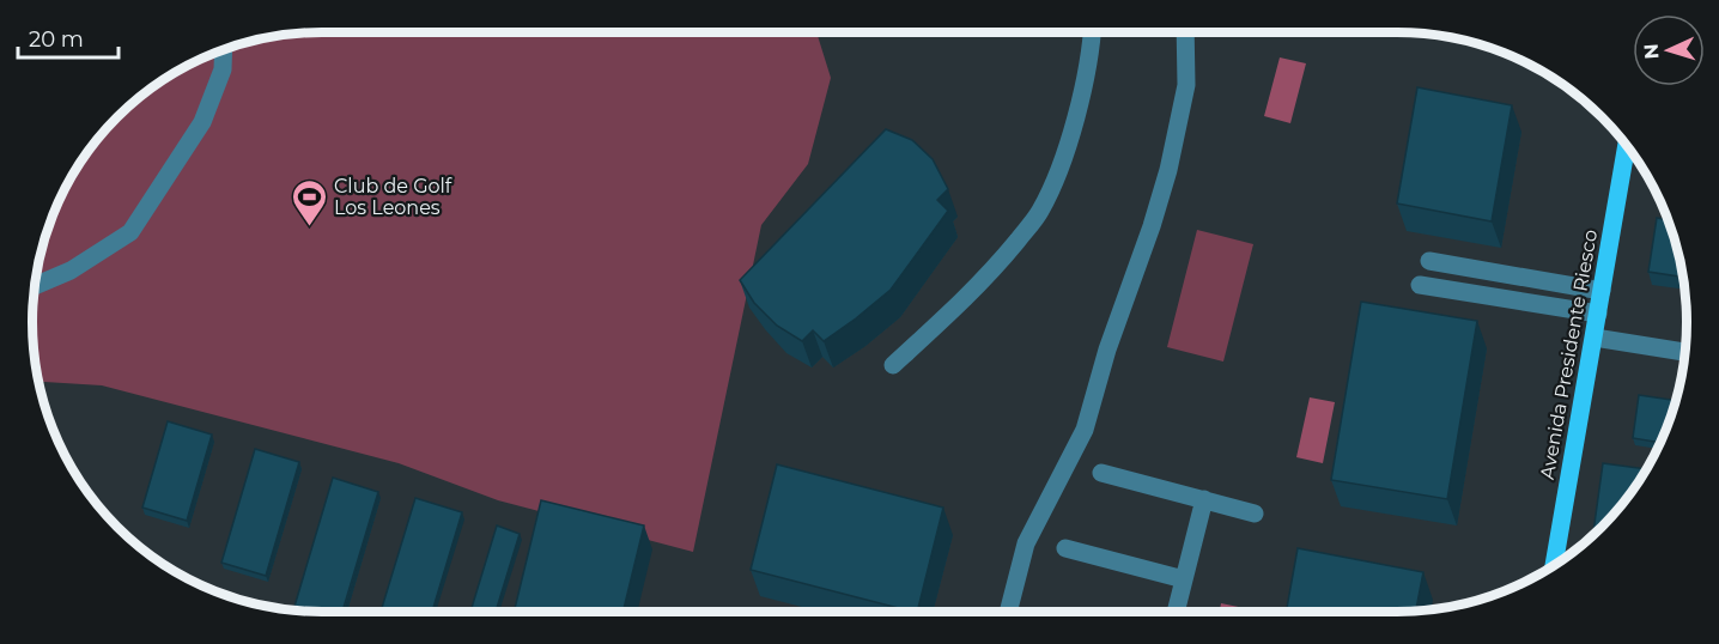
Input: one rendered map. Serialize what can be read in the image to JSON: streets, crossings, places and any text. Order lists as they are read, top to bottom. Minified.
{"streets":{"main road":["Avenida Presidente Riesco"]},"places":{"sports":["Club de Golf Los Leones"]},"scale_bar":"20 m","north":"left"}
